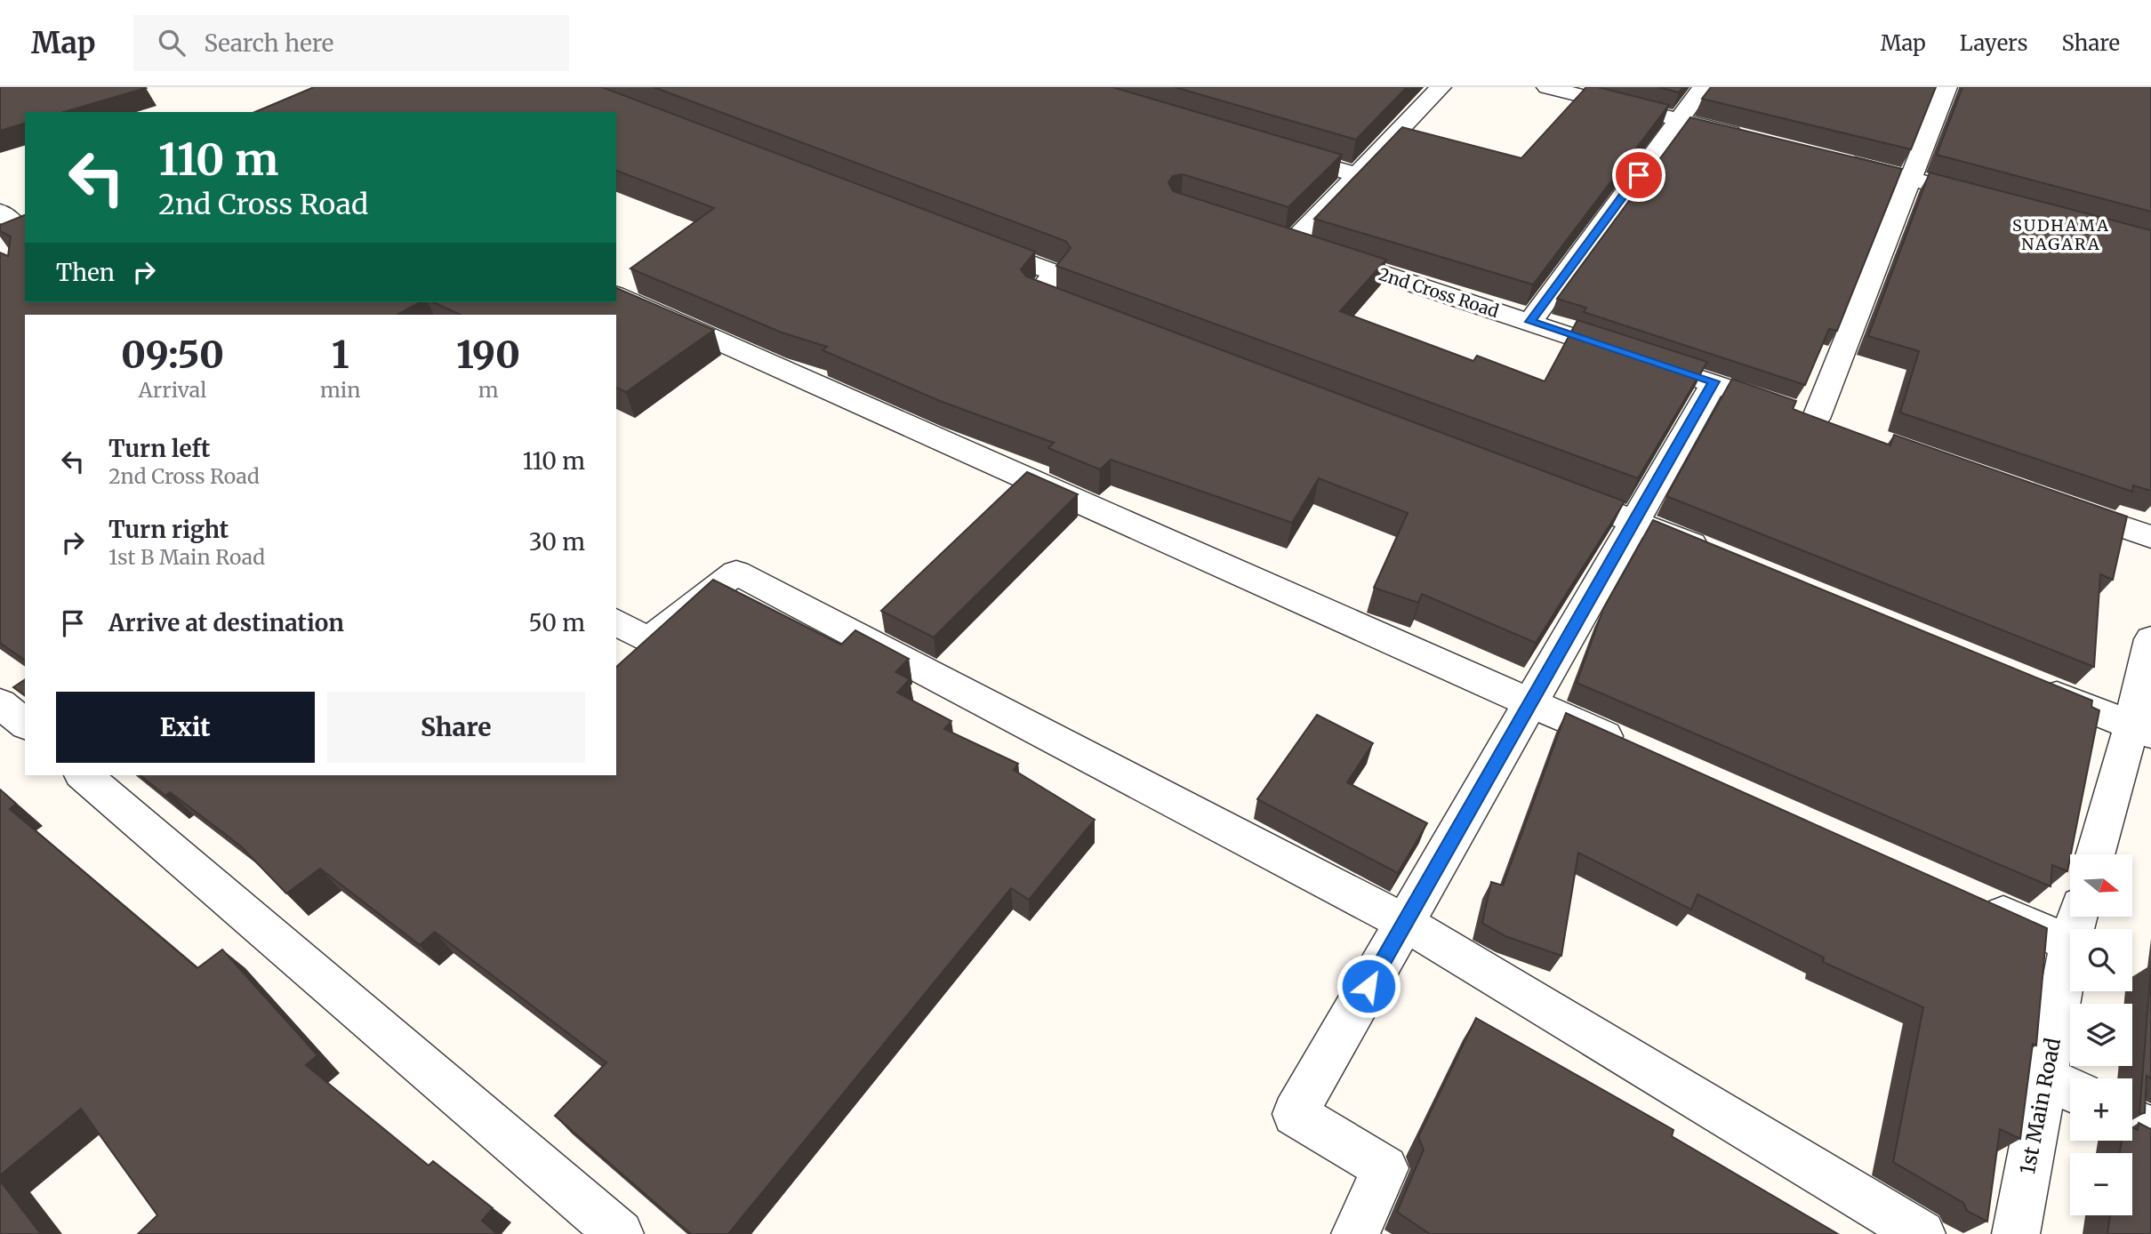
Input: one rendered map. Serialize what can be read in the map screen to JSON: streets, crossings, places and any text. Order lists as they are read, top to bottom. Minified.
{"streets":{"street":["2nd Cross Road","1st Main Road"]},"districts":["SUDHAMA NAGARA"],"north":"right","page":{"header":"Map","search":"Search here","nav":["Map","Layers","Share"],"turn":["110 m","2nd Cross Road"],"then":"Then","eta":["09:50","Arrival","1","min","190","m"],"list":[{"name":"Turn left","note":"2nd Cross Road","value":"110 m"},{"name":"Turn right","note":"1st B Main Road","value":"30 m"},{"name":"Arrive at destination","value":"50 m"}],"buttons":["Exit","Share"],"map_buttons":["+","−"]}}
